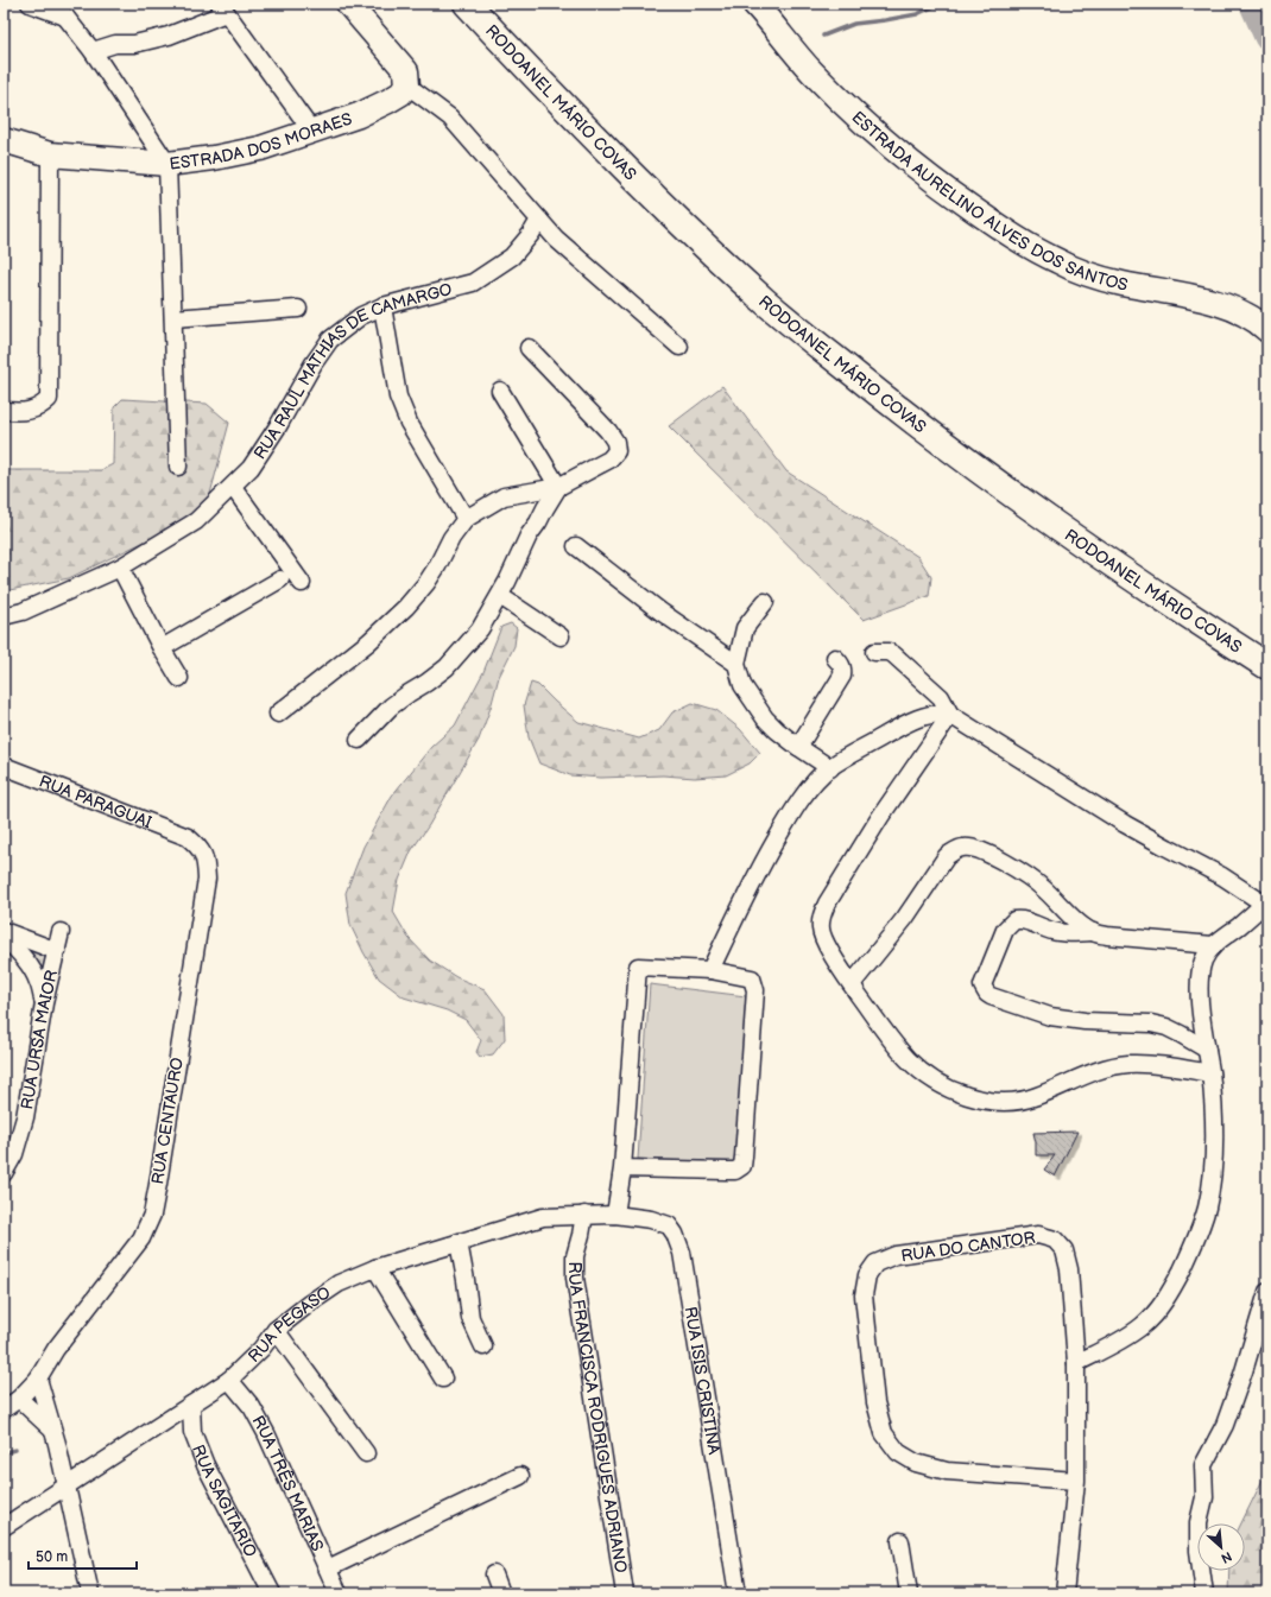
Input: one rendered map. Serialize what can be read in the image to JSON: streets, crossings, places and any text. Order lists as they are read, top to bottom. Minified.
{"streets":{"highway":["RODOANEL MÁRIO COVAS"],"main road":["ESTRADA DOS MORAES","ESTRADA AURELINO ALVES DOS SANTOS"],"street":["RUA RAUL MATHIAS DE CAMARGO","RUA PARAGUAI","RUA URSA MAIOR","RUA CENTAURO","RUA DO CANTOR","RUA PEGASO","RUA ISIS CRISTINA","RUA FRANCISCA RODRIGUES ADRIANO","RUA TRÊS MARIAS","RUA SAGITARIO"]},"crossings":[["RUA PARAGUAI","RUA CENTAURO"],["RUA PEGASO","RUA ISIS CRISTINA"],["RUA PEGASO","RUA FRANCISCA RODRIGUES ADRIANO"],["RUA PEGASO","RUA TRÊS MARIAS"],["RUA PEGASO","RUA SAGITARIO"]],"scale_bar":"50 m","north":"bottom right"}
